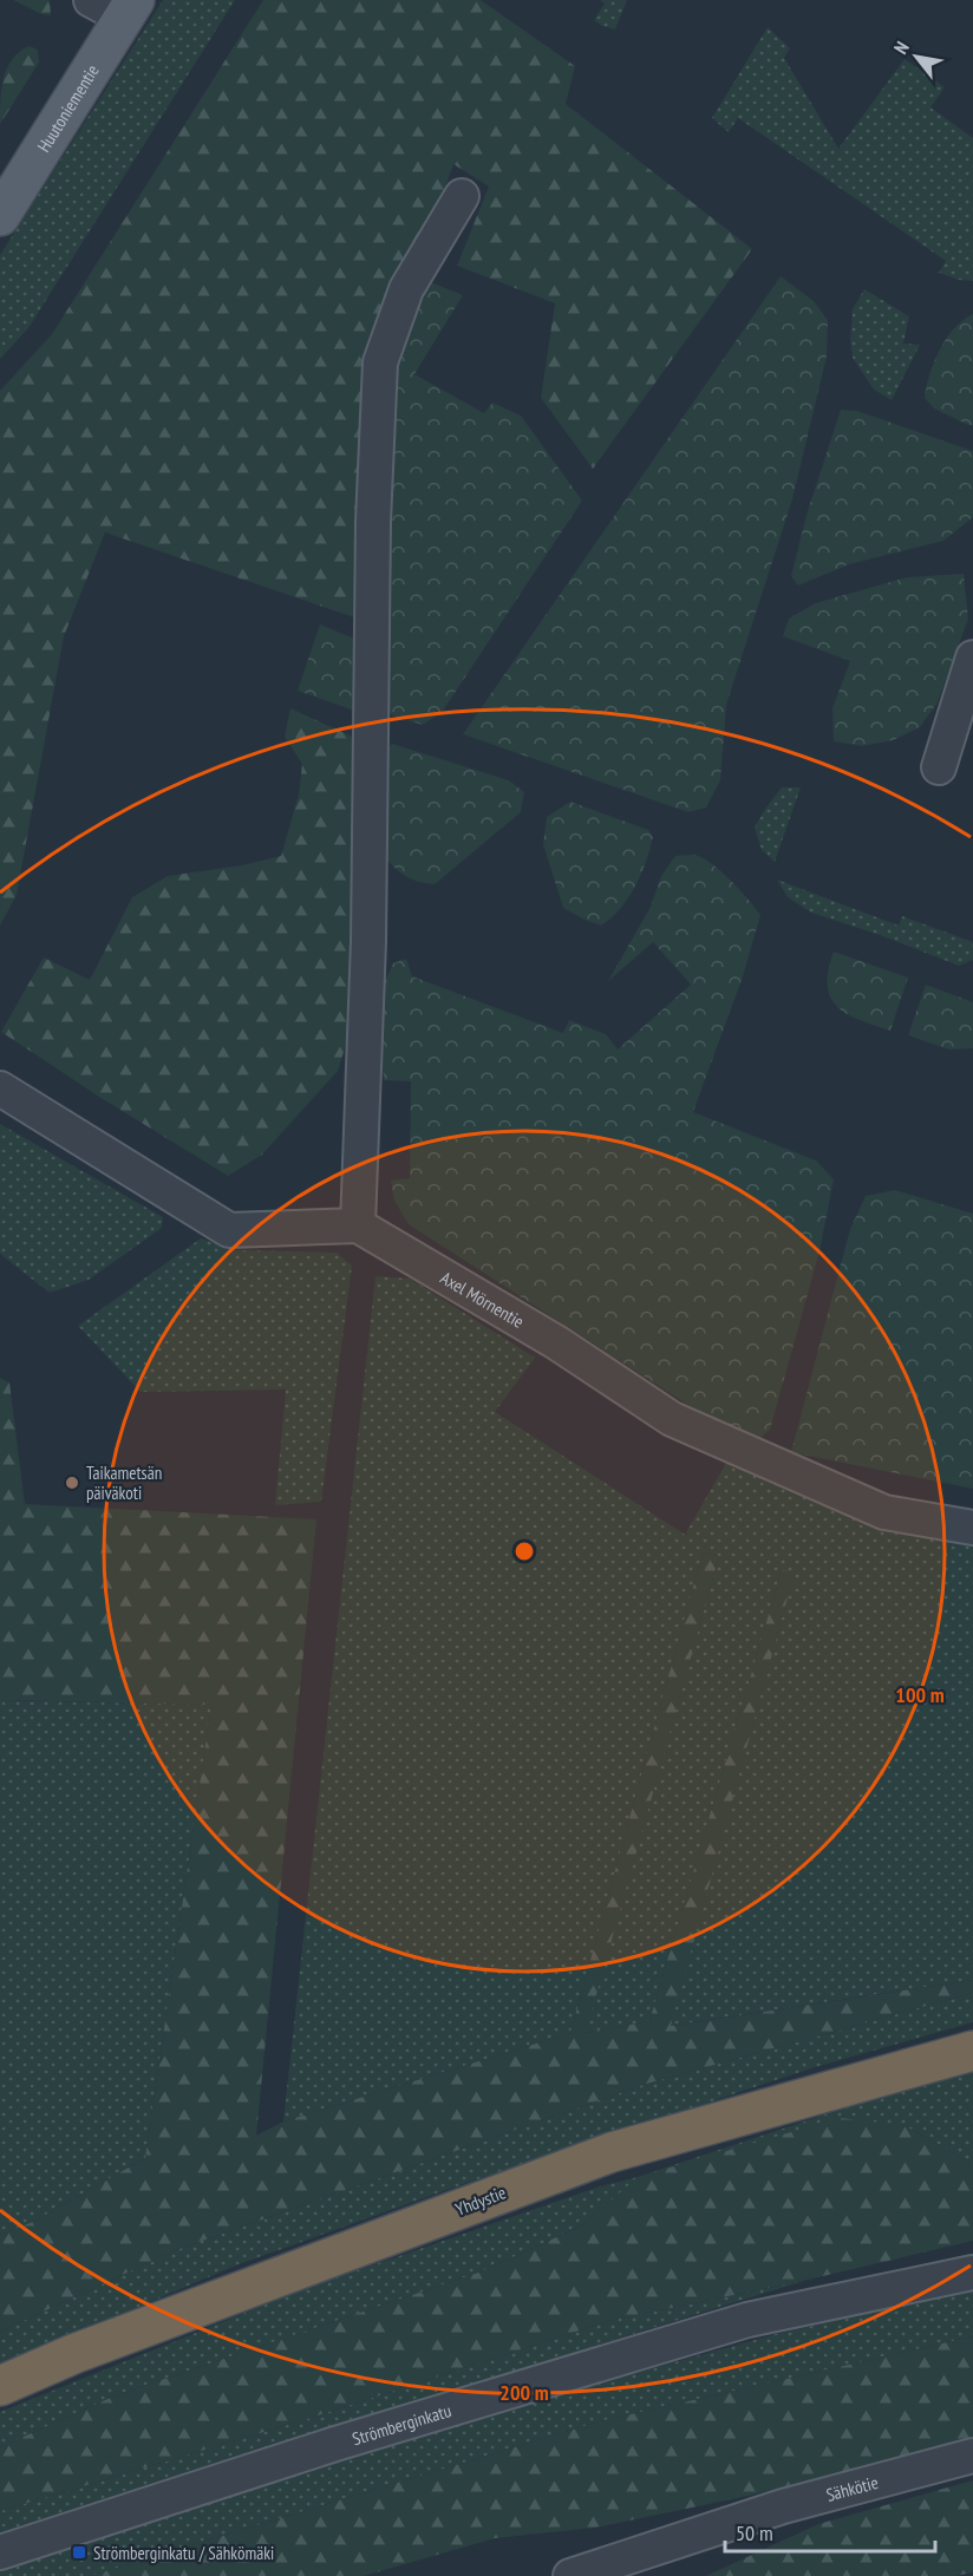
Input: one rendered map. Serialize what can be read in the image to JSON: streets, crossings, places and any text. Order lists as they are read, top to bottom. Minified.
{"streets":{"highway":["Yhdystie"],"main road":["Huutoniementie"],"street":["Axel Mörnentie","Strömberginkatu","Sähkötie"]},"places":{"other":["Taikametsän päiväkoti"],"transit":["Strömberginkatu / Sähkömäki"]},"scale_bar":"50 m","north":"top left","rings":["100 m","200 m"]}
